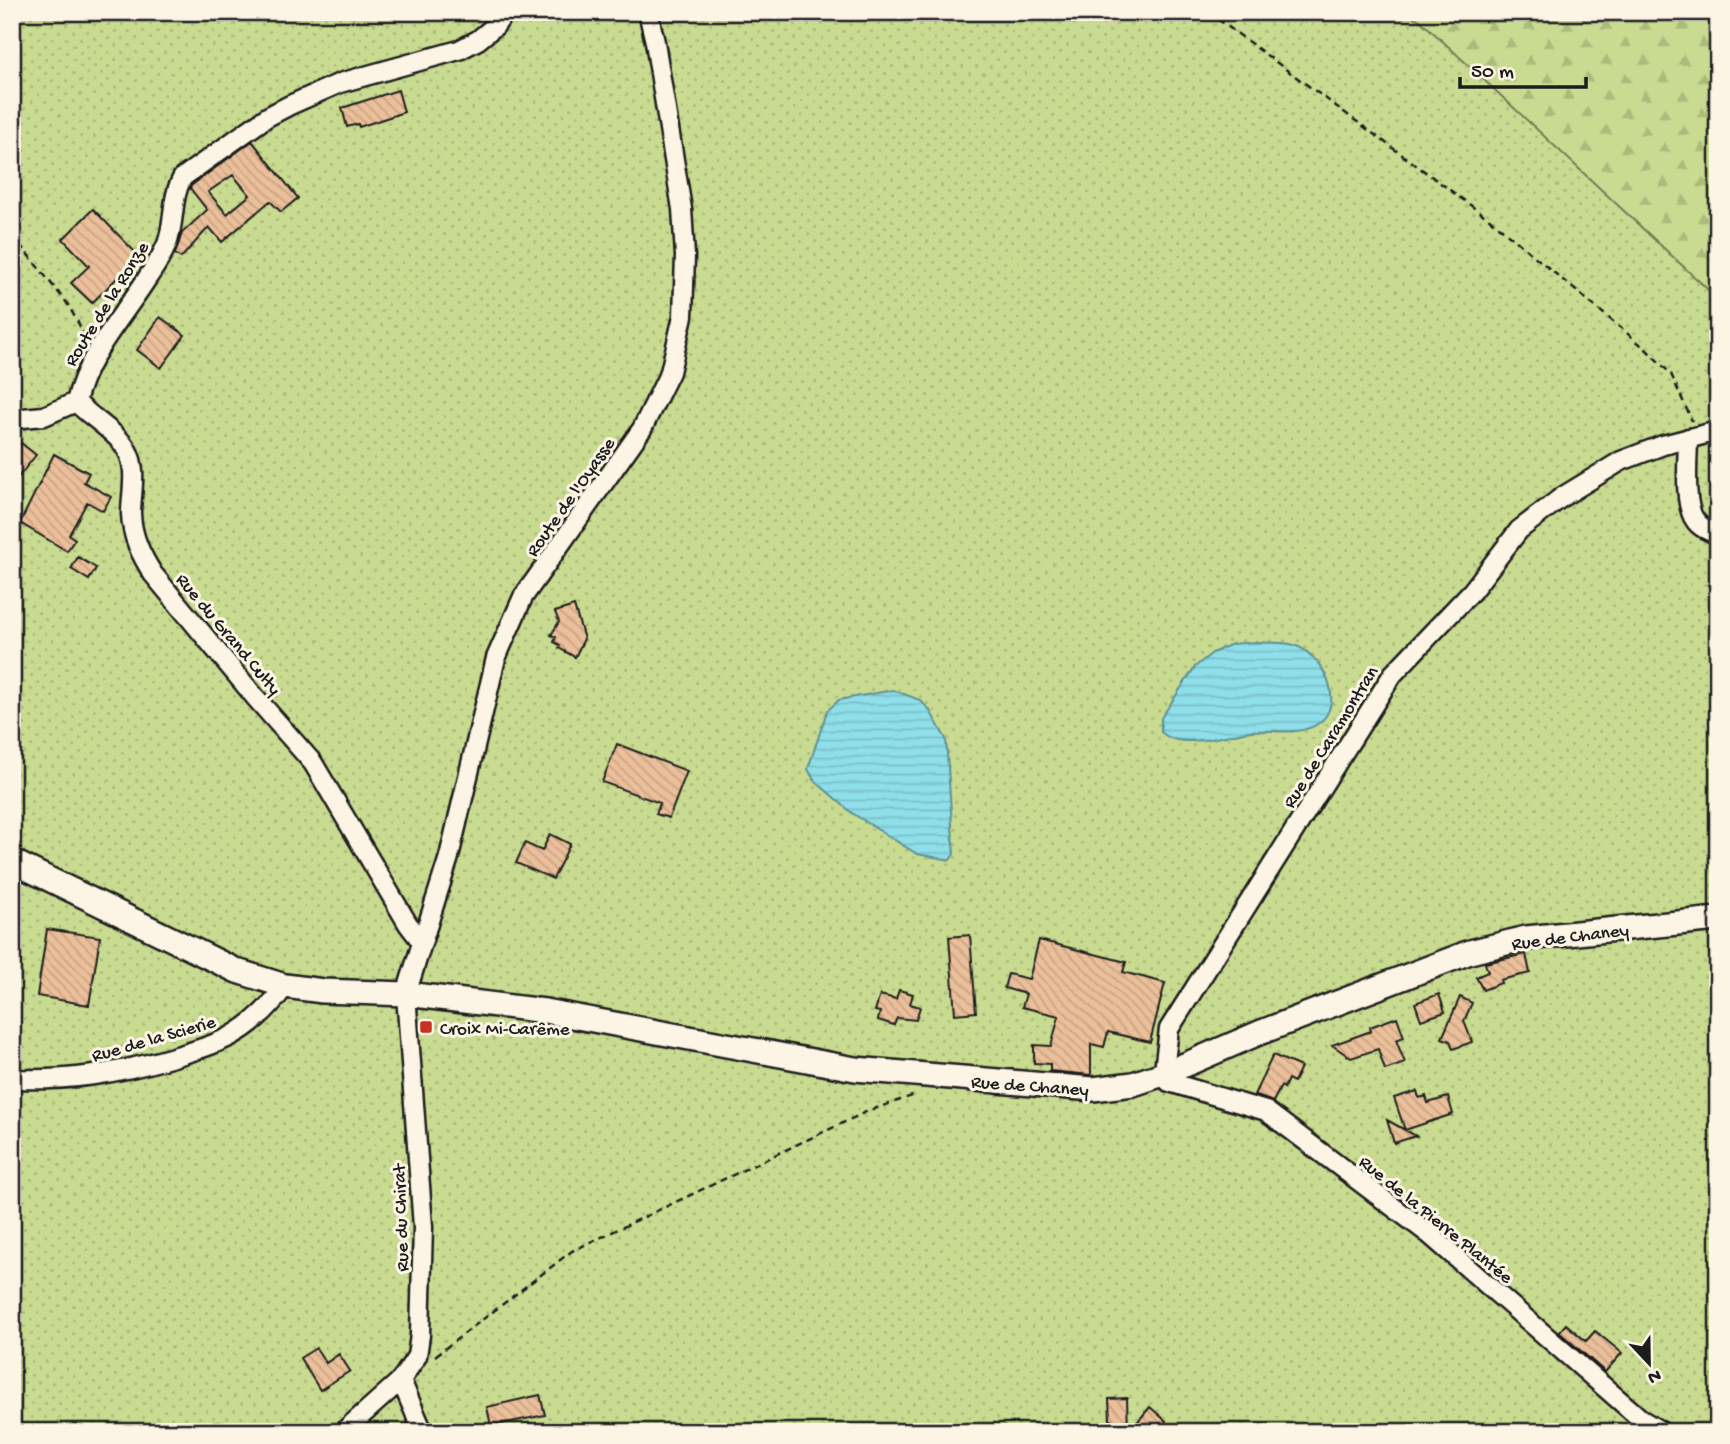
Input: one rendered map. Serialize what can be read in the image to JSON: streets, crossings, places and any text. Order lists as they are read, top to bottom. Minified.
{"streets":{"street":["Route de la Ronze","Route de l'Oyasse","Rue du Grand Culty","Rue de Caramontran","Rue de Chaney","Rue de la Scierie","Rue du Chirat","Rue de la Pierre Plantée"]},"crossings":[["Route de la Ronze","Rue du Grand Culty"],["Route de l'Oyasse","Rue du Grand Culty"],["Route de l'Oyasse","Rue de Chaney"],["Route de l'Oyasse","Rue du Chirat"],["Rue de Caramontran","Rue de Chaney"],["Rue de Caramontran","Rue de la Pierre Plantée"],["Rue de Chaney","Rue de la Scierie"],["Rue de Chaney","Rue du Chirat"],["Rue de Chaney","Rue de la Pierre Plantée"]],"places":{"transit":["Croix Mi-Carême"]},"scale_bar":"50 m","north":"bottom"}
